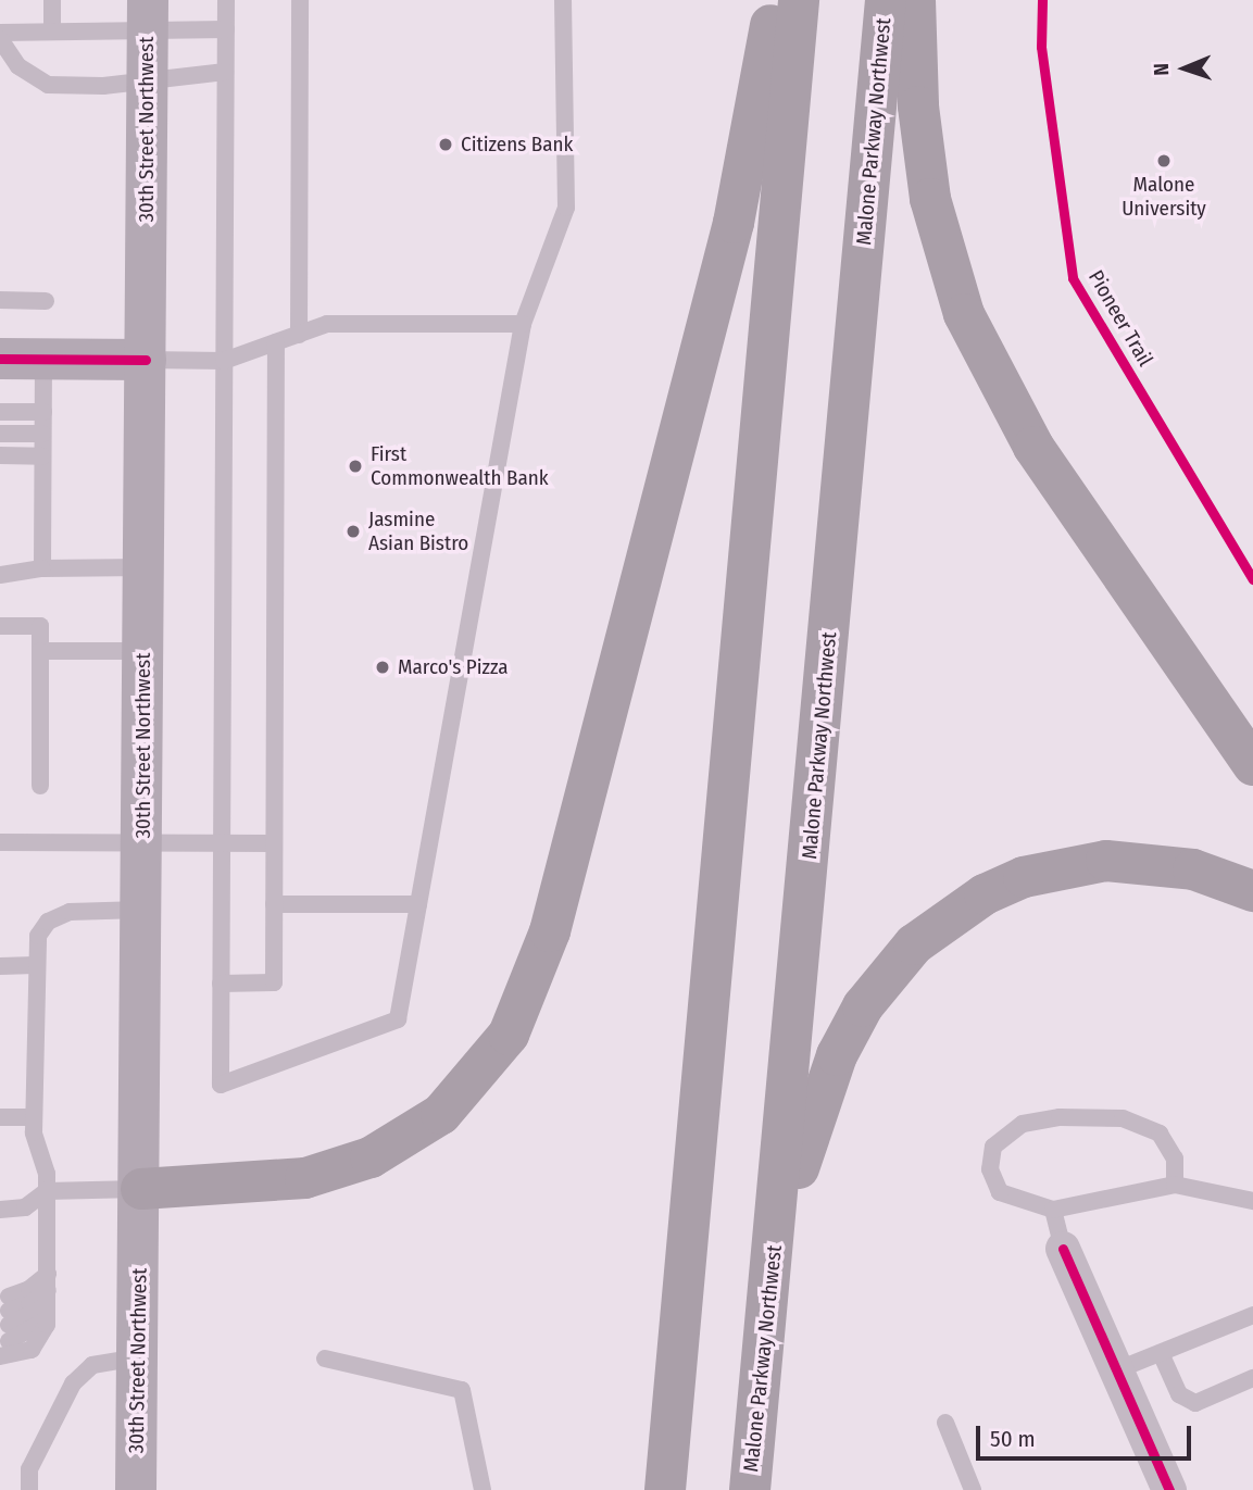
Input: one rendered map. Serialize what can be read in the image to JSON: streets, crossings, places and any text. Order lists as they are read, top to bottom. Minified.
{"streets":{"highway":["Malone Parkway Northwest"],"main road":["30th Street Northwest"],"cycle path":["Pioneer Trail"]},"places":["Citizens Bank","Malone University","First Commonwealth Bank","Jasmine Asian Bistro","Marco's Pizza"],"scale_bar":"50 m","north":"left"}
